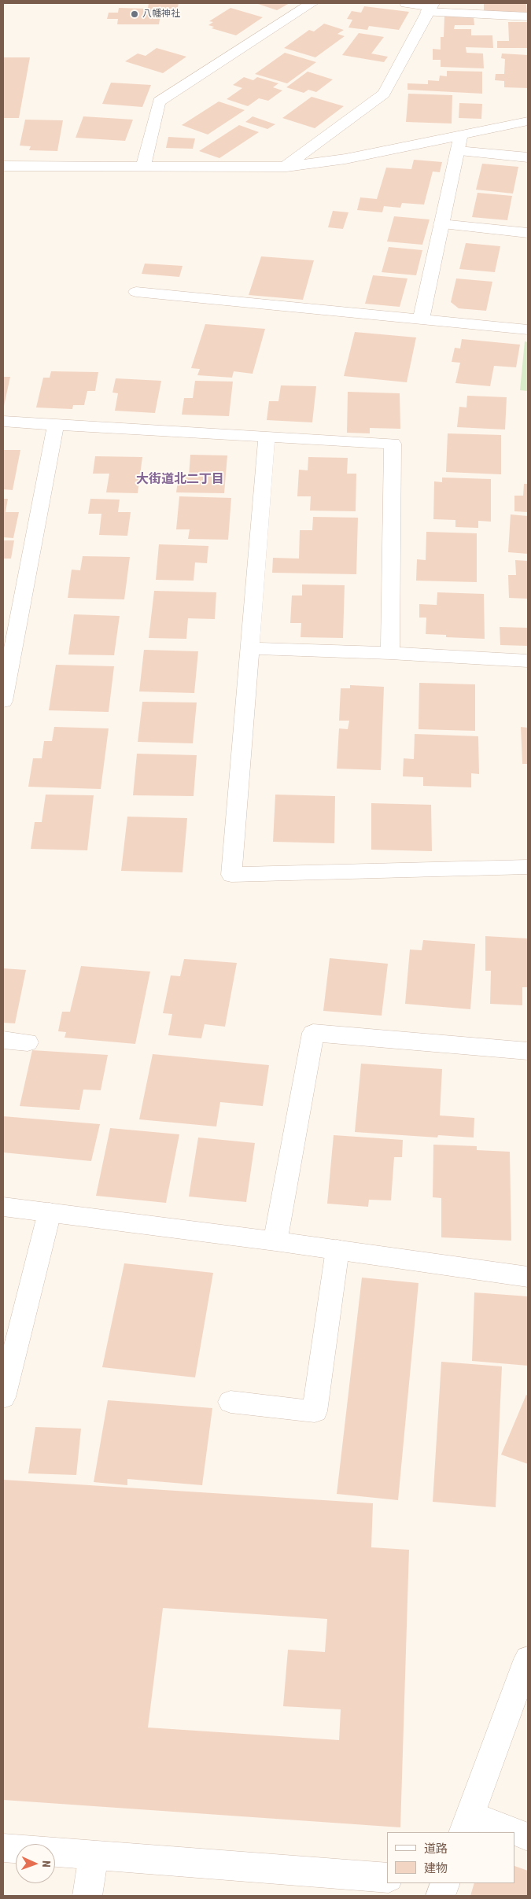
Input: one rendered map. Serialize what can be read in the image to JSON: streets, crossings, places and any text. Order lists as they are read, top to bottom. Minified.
{"districts":["大街道北二丁目"],"places":["八幡神社"],"legend":["道路","建物"],"north":"right"}
